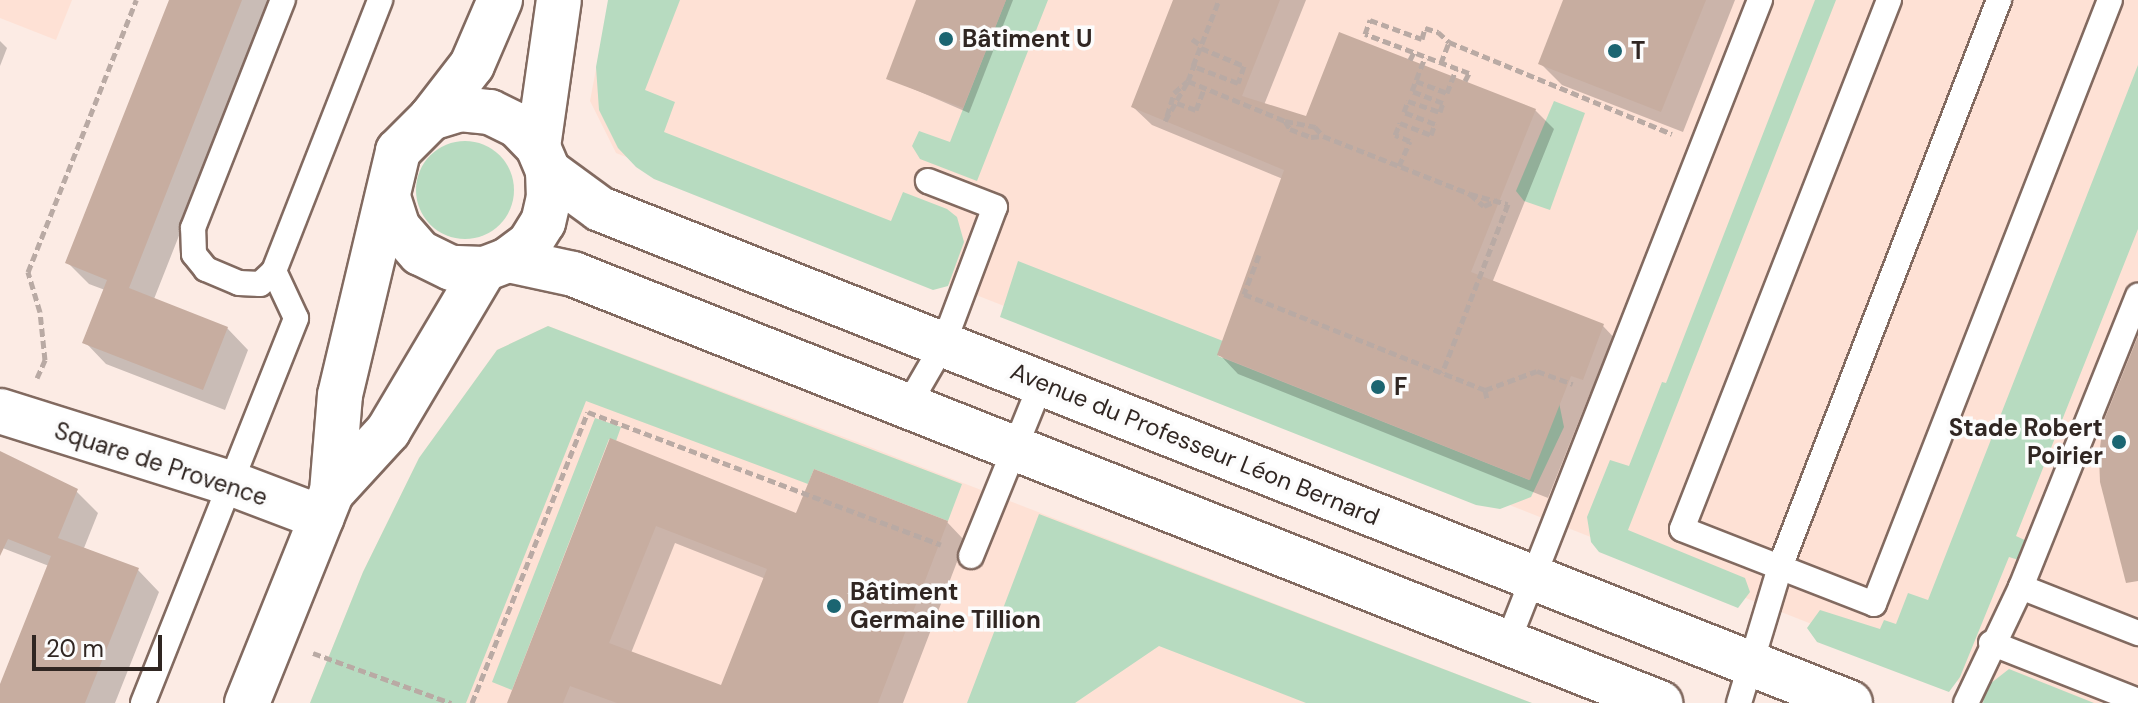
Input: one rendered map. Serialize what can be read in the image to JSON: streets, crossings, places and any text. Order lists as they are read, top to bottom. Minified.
{"streets":{"street":["Avenue du Professeur Léon Bernard","Square de Provence"]},"places":["Bâtiment U","T","F","Stade Robert Poirier","Bâtiment Germaine Tillion"],"scale_bar":"20 m"}
